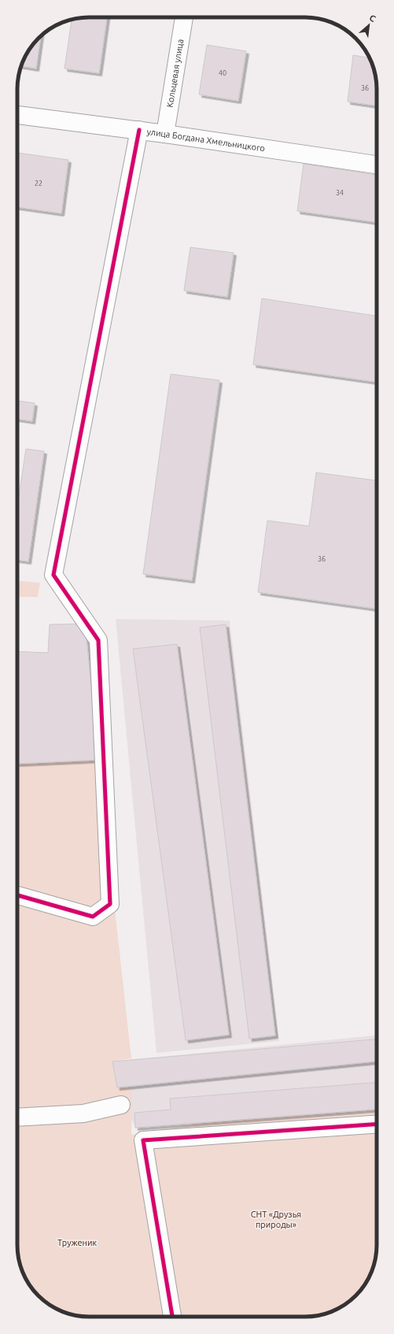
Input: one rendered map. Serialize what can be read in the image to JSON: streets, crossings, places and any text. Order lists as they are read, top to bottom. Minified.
{"streets":{"street":["Кольцевая улица","улица Богдана Хмельницкого"]},"crossings":[["Кольцевая улица","улица Богдана Хмельницкого"]],"parks":["СНТ «Друзья природы»","Труженик"],"house_numbers":["40","36","22","34","36"],"north":"top right"}
